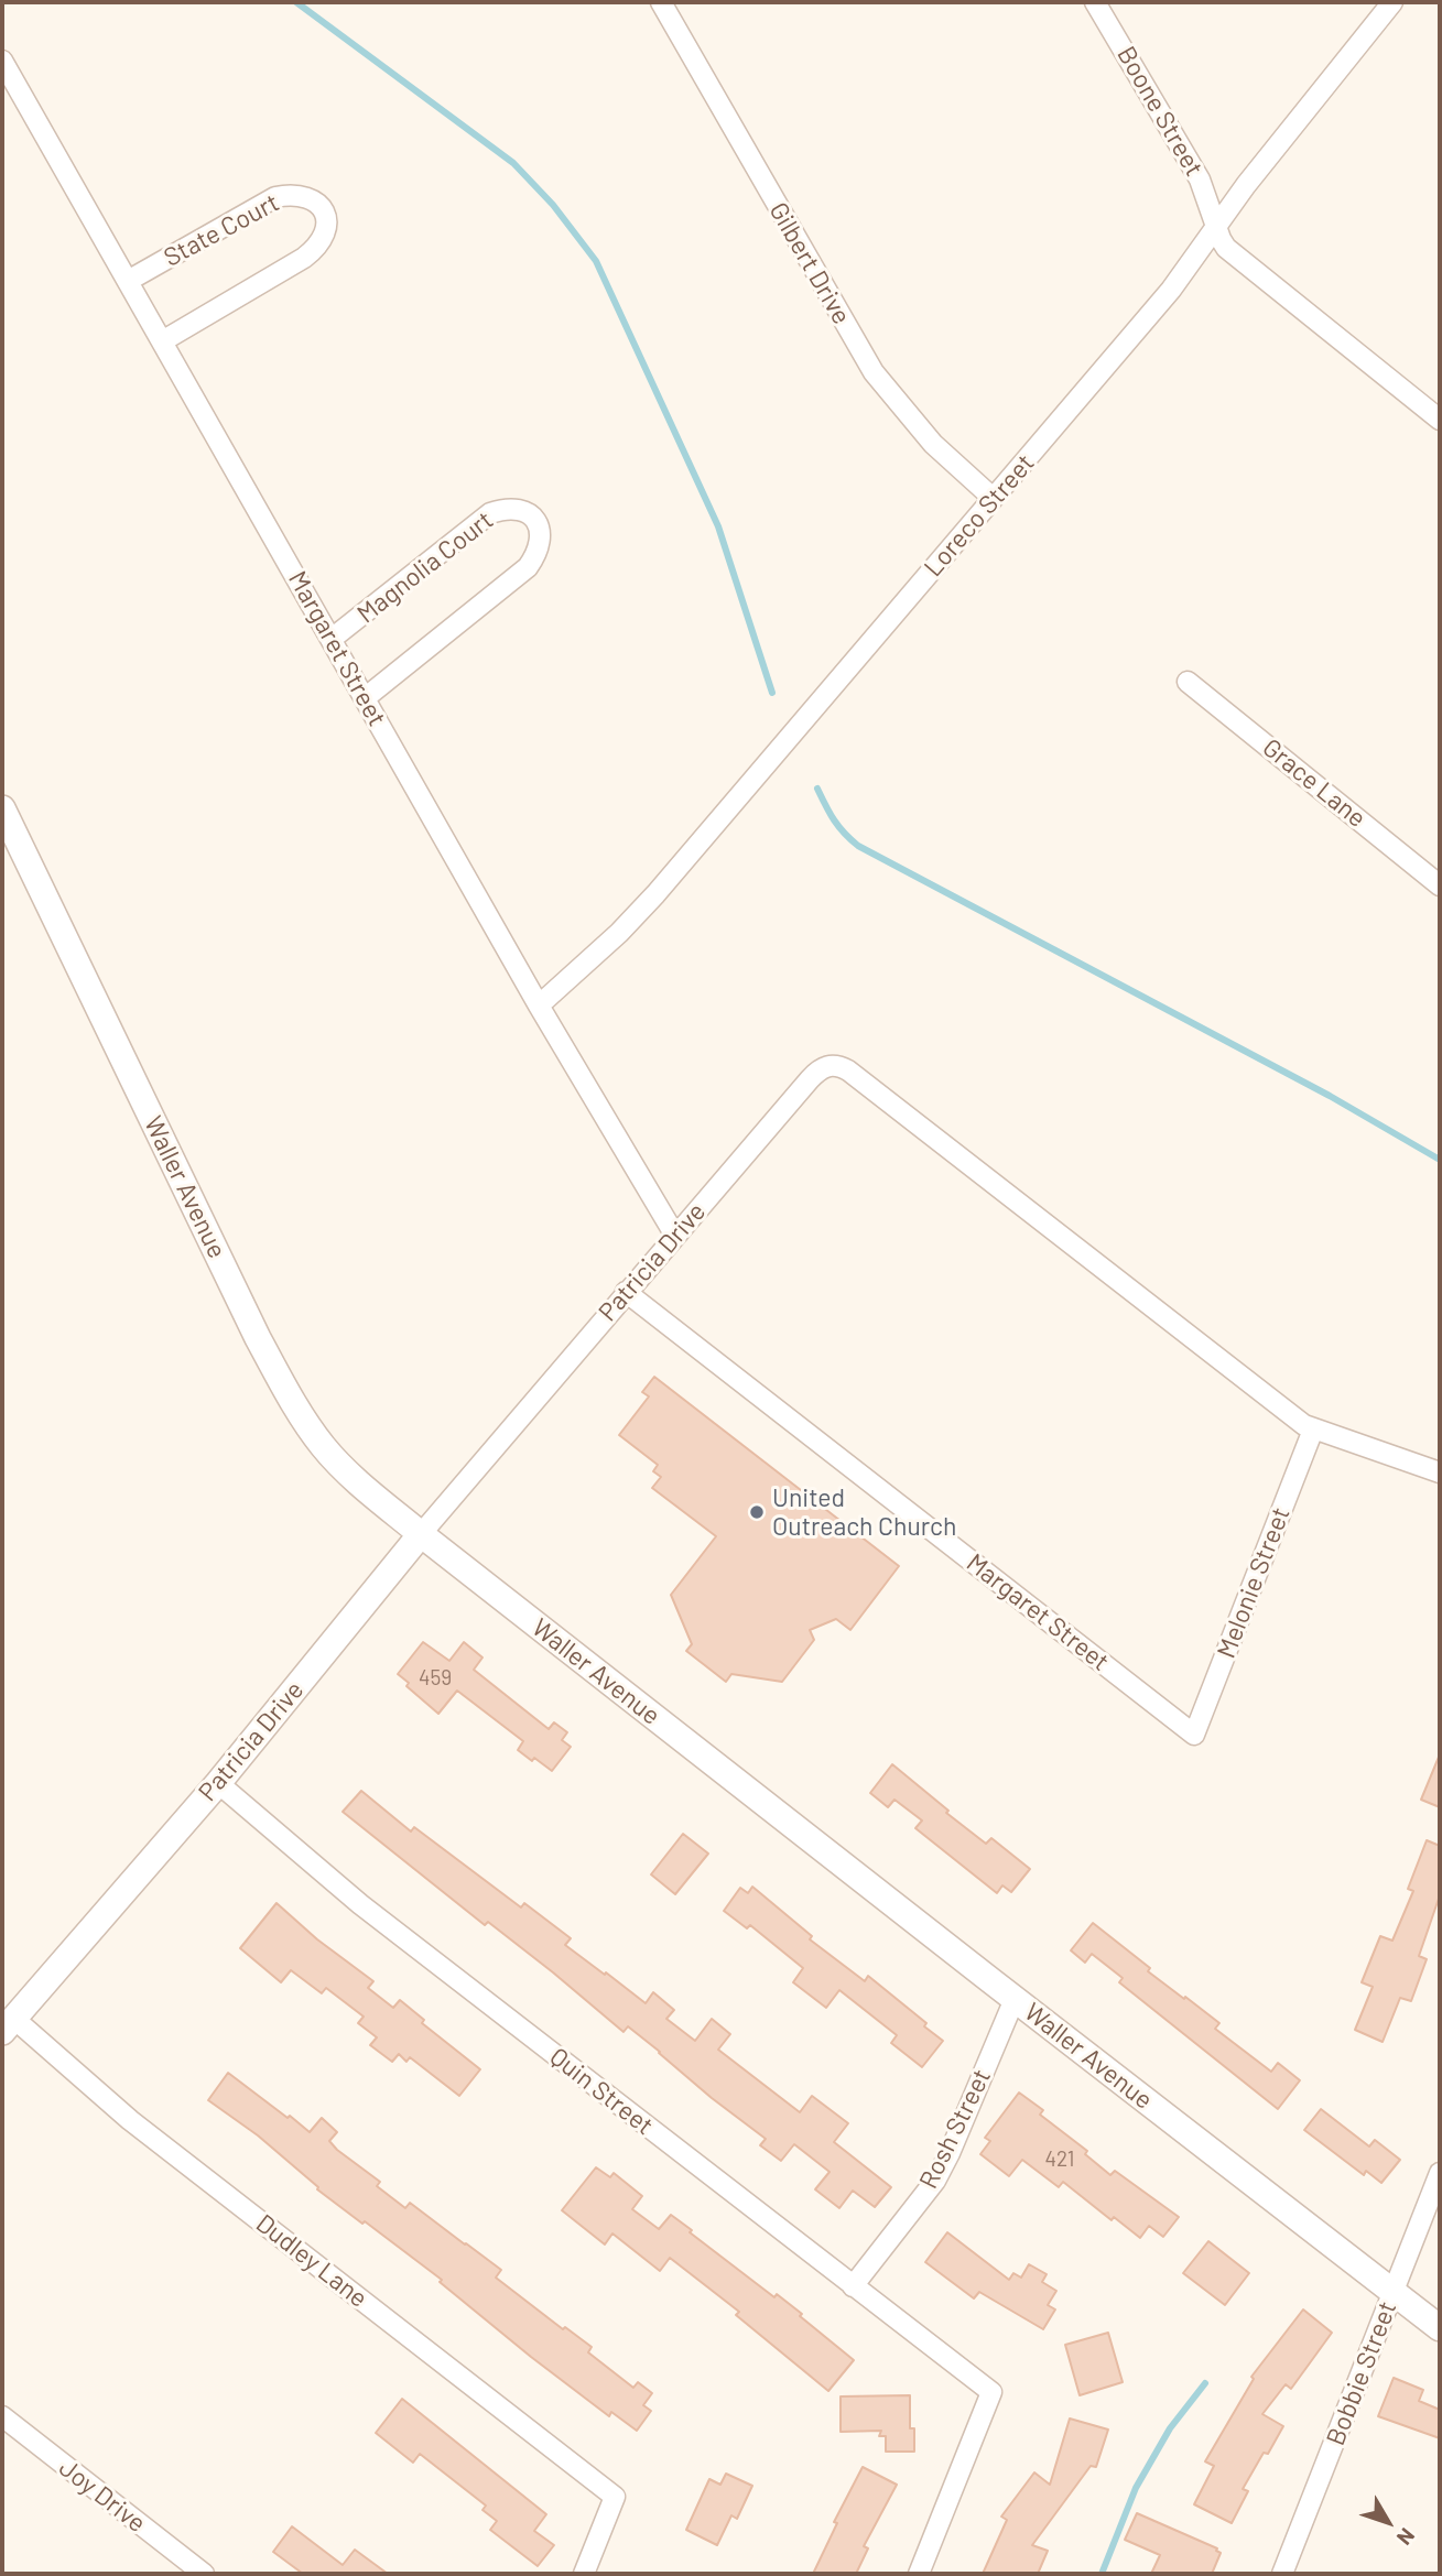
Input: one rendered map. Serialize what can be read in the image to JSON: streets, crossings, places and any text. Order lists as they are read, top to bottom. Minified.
{"streets":{"street":["Boone Street","State Court","Gilbert Drive","Loreco Street","Magnolia Court","Margaret Street","Grace Lane","Waller Avenue","Patricia Drive","Melonie Street","Quin Street","Rosh Street","Dudley Lane","Bobbie Street","Joy Drive"]},"crossings":[["Boone Street","Loreco Street"],["State Court","Margaret Street"],["Gilbert Drive","Loreco Street"],["Loreco Street","Margaret Street"],["Magnolia Court","Margaret Street"],["Margaret Street","Patricia Drive"],["Margaret Street","Melonie Street"],["Waller Avenue","Patricia Drive"],["Waller Avenue","Rosh Street"],["Waller Avenue","Bobbie Street"],["Patricia Drive","Melonie Street"],["Patricia Drive","Quin Street"],["Patricia Drive","Dudley Lane"],["Quin Street","Rosh Street"]],"places":["United Outreach Church"],"house_numbers":["459","421"],"north":"bottom right"}
